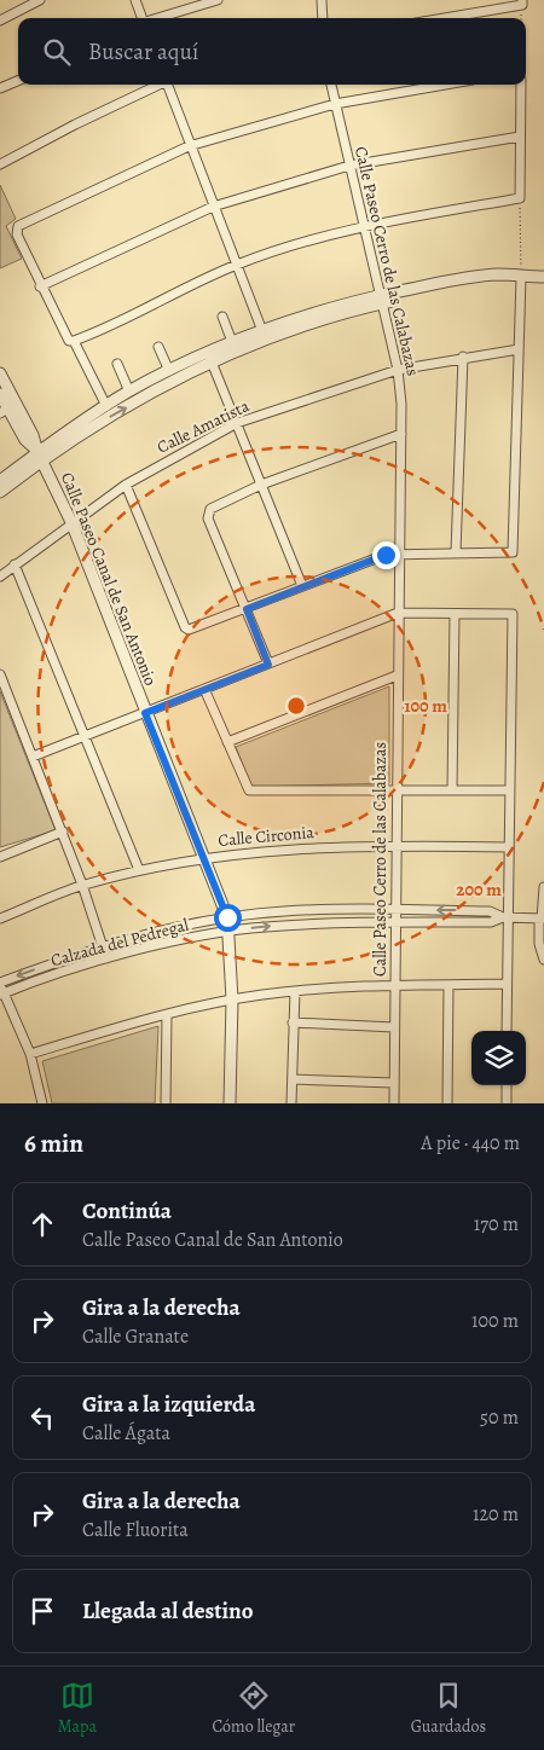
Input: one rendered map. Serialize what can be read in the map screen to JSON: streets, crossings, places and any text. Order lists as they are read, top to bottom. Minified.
{"streets":{"street":["Calle Paseo Cerro de las Calabazas","Calle Amatista","Calle Paseo Canal de San Antonio","Calle Circonia","Calzada del Pedregal"]},"crossings":[["Calle Paseo Cerro de las Calabazas","Calle Amatista"],["Calle Paseo Cerro de las Calabazas","Calle Circonia"],["Calle Paseo Cerro de las Calabazas","Calzada del Pedregal"],["Calle Amatista","Calle Paseo Canal de San Antonio"],["Calle Paseo Canal de San Antonio","Calle Circonia"],["Calle Paseo Canal de San Antonio","Calzada del Pedregal"]],"page":{"search":"Buscar aquí","heading":["6 min","A pie · 440 m"],"list":[["Continúa","Calle Paseo Canal de San Antonio","170 m"],["Gira a la derecha","Calle Granate","100 m"],["Gira a la izquierda","Calle Ágata","50 m"],["Gira a la derecha","Calle Fluorita","120 m"],"Llegada al destino"],"nav":["Mapa","Cómo llegar","Guardados"]},"rings":["100 m","200 m"]}
